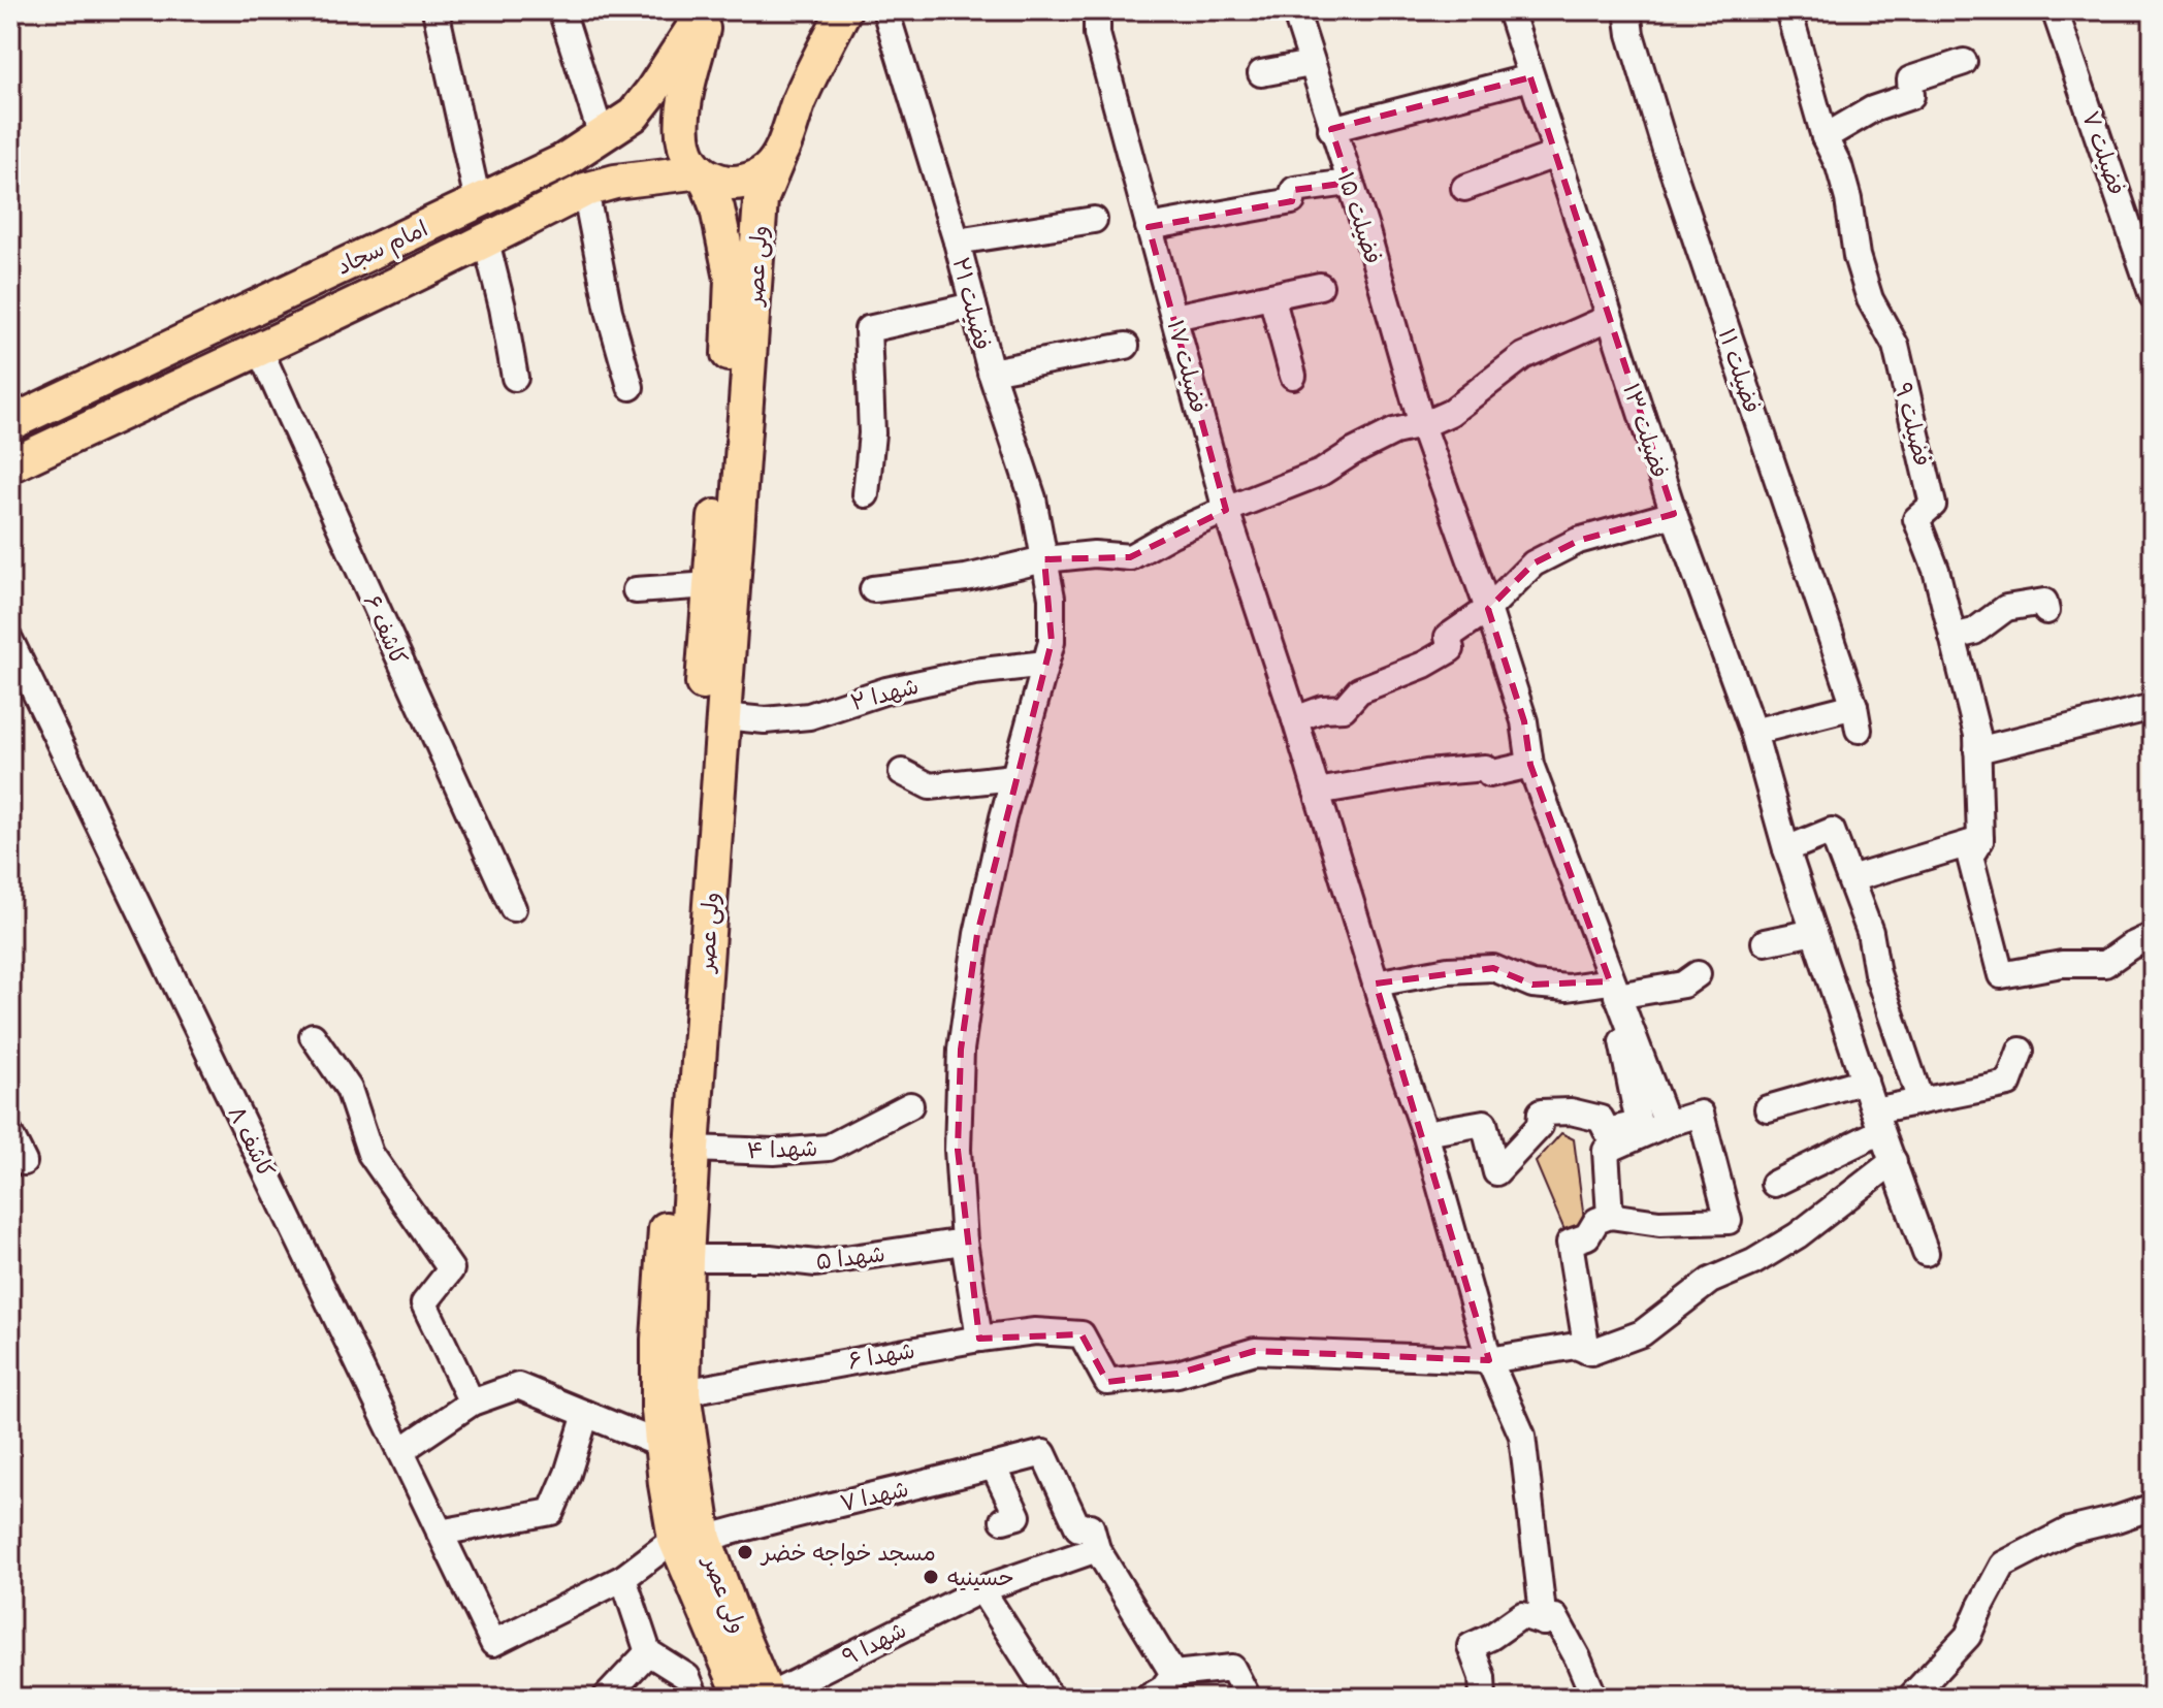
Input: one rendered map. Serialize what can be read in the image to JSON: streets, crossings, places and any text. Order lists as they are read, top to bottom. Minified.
{"streets":{"main road":["امام سجاد","ولی عصر"],"street":["فضیلت ۷","فضیلت ۱۵","فضیلت ۲۱","فضیلت ۱۷","فضیلت ۱۱","فضیلت ۹","فضیلت ۱۳","کاشف ۶","شهدا ۲","کاشف ۸","شهدا ۴","شهدا ۵","شهدا ۶","شهدا ۷","شهدا ۹"]},"crossings":[["امام سجاد","ولی عصر"],["امام سجاد","کاشف ۶"],["ولی عصر","شهدا ۲"],["ولی عصر","شهدا ۴"],["ولی عصر","شهدا ۵"],["ولی عصر","شهدا ۶"],["ولی عصر","شهدا ۷"],["ولی عصر","شهدا ۹"],["فضیلت ۲۱","شهدا ۲"],["فضیلت ۲۱","شهدا ۵"],["فضیلت ۲۱","شهدا ۶"],["فضیلت ۱۷","شهدا ۶"],["فضیلت ۱۱","فضیلت ۱۳"],["شهدا ۷","شهدا ۹"]],"places":["مسجد خواجه خضر","حسینیه"]}
